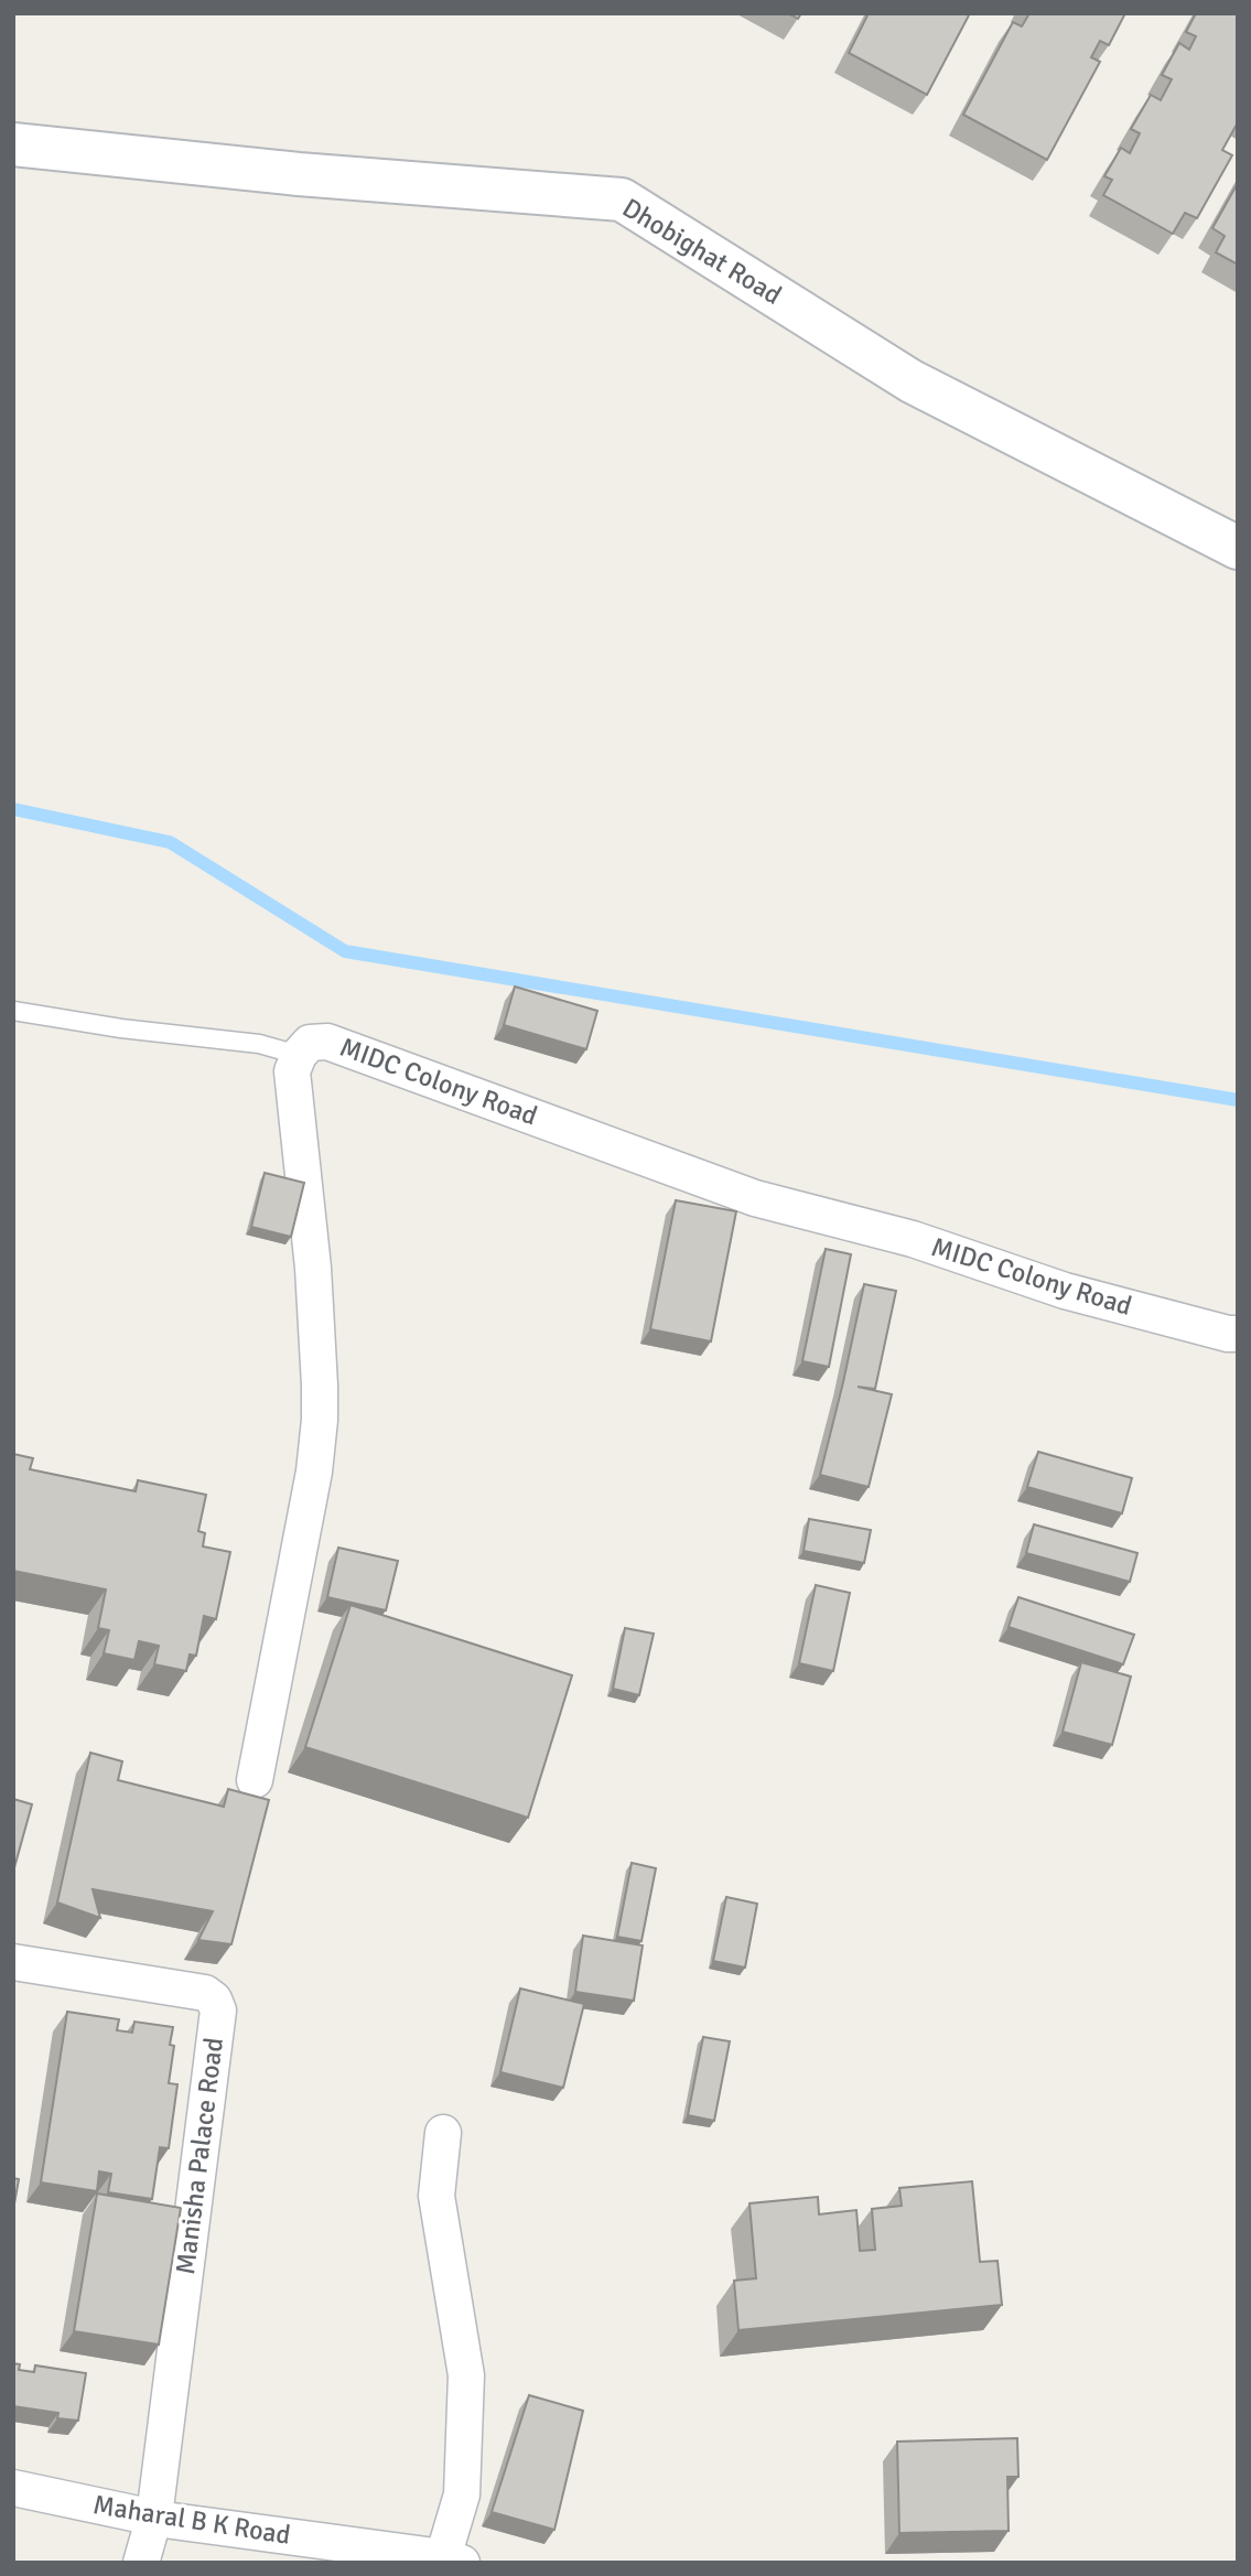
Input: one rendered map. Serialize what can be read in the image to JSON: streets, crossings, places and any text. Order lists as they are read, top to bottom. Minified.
{"streets":{"street":["Dhobighat Road","MIDC Colony Road","Manisha Palace Road","Maharal B K Road"]},"crossings":[["Manisha Palace Road","Maharal B K Road"]]}
